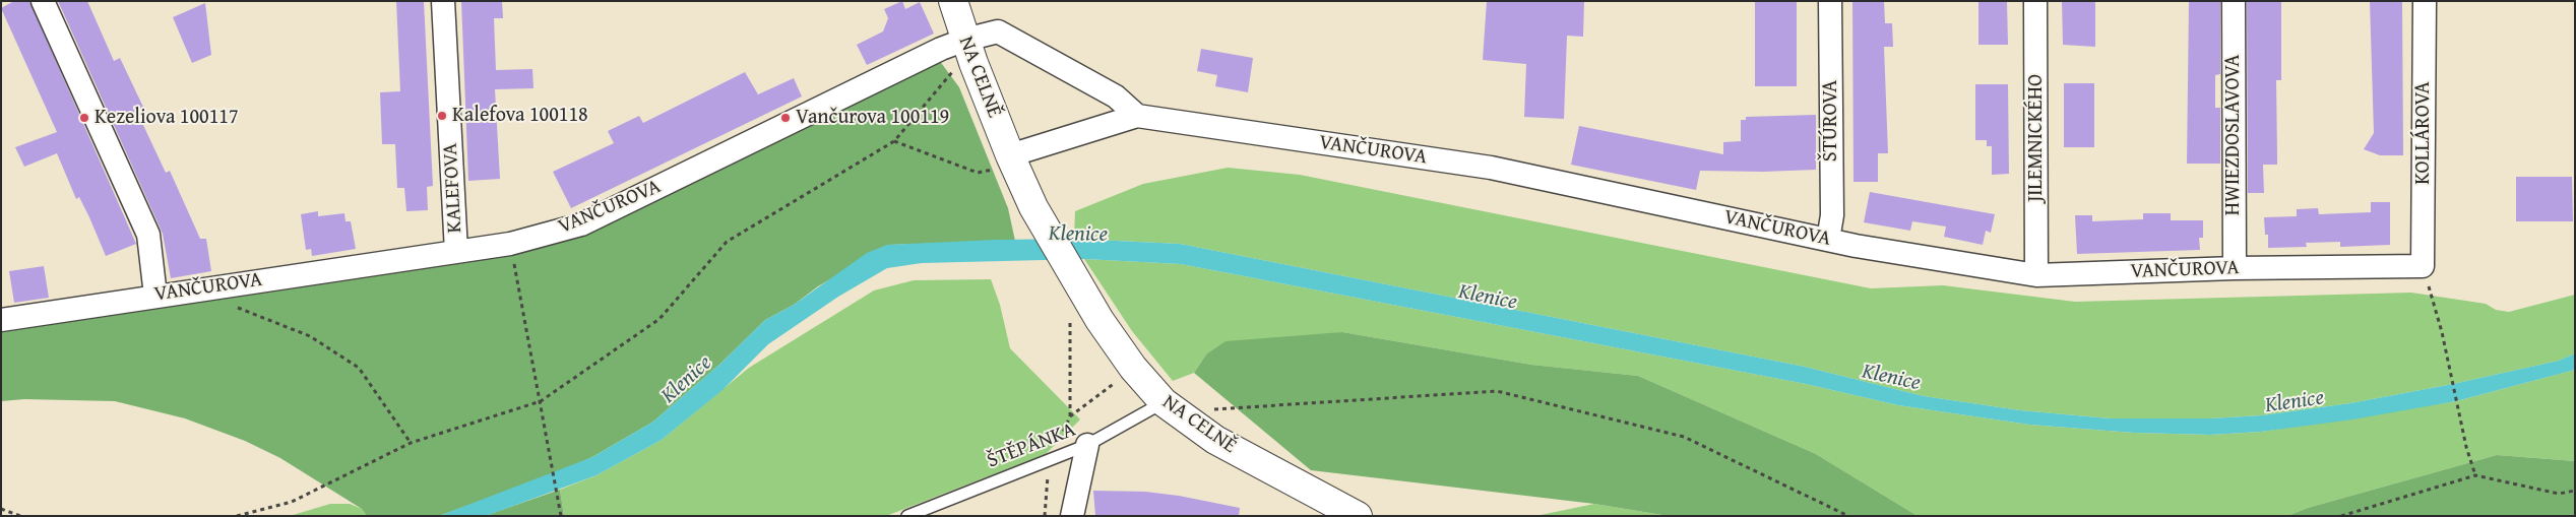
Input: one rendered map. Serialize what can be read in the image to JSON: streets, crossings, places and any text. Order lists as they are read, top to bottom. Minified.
{"streets":{"street":["NA CELNĚ","ŠTÚROVA","KOLLÁROVA","HWIEZDOSLAVOVA","JILEMNICKÉHO","VANČUROVA","KALEFOVA"],"lane":["ŠTĚPÁNKA"]},"crossings":[["NA CELNĚ","VANČUROVA"],["NA CELNĚ","ŠTĚPÁNKA"],["ŠTÚROVA","VANČUROVA"],["KOLLÁROVA","VANČUROVA"],["HWIEZDOSLAVOVA","VANČUROVA"],["JILEMNICKÉHO","VANČUROVA"],["VANČUROVA","KALEFOVA"]],"water":["Klenice"],"places":["Kalefova 100118","Kezeliova 100117","Vančurova 100119"]}
